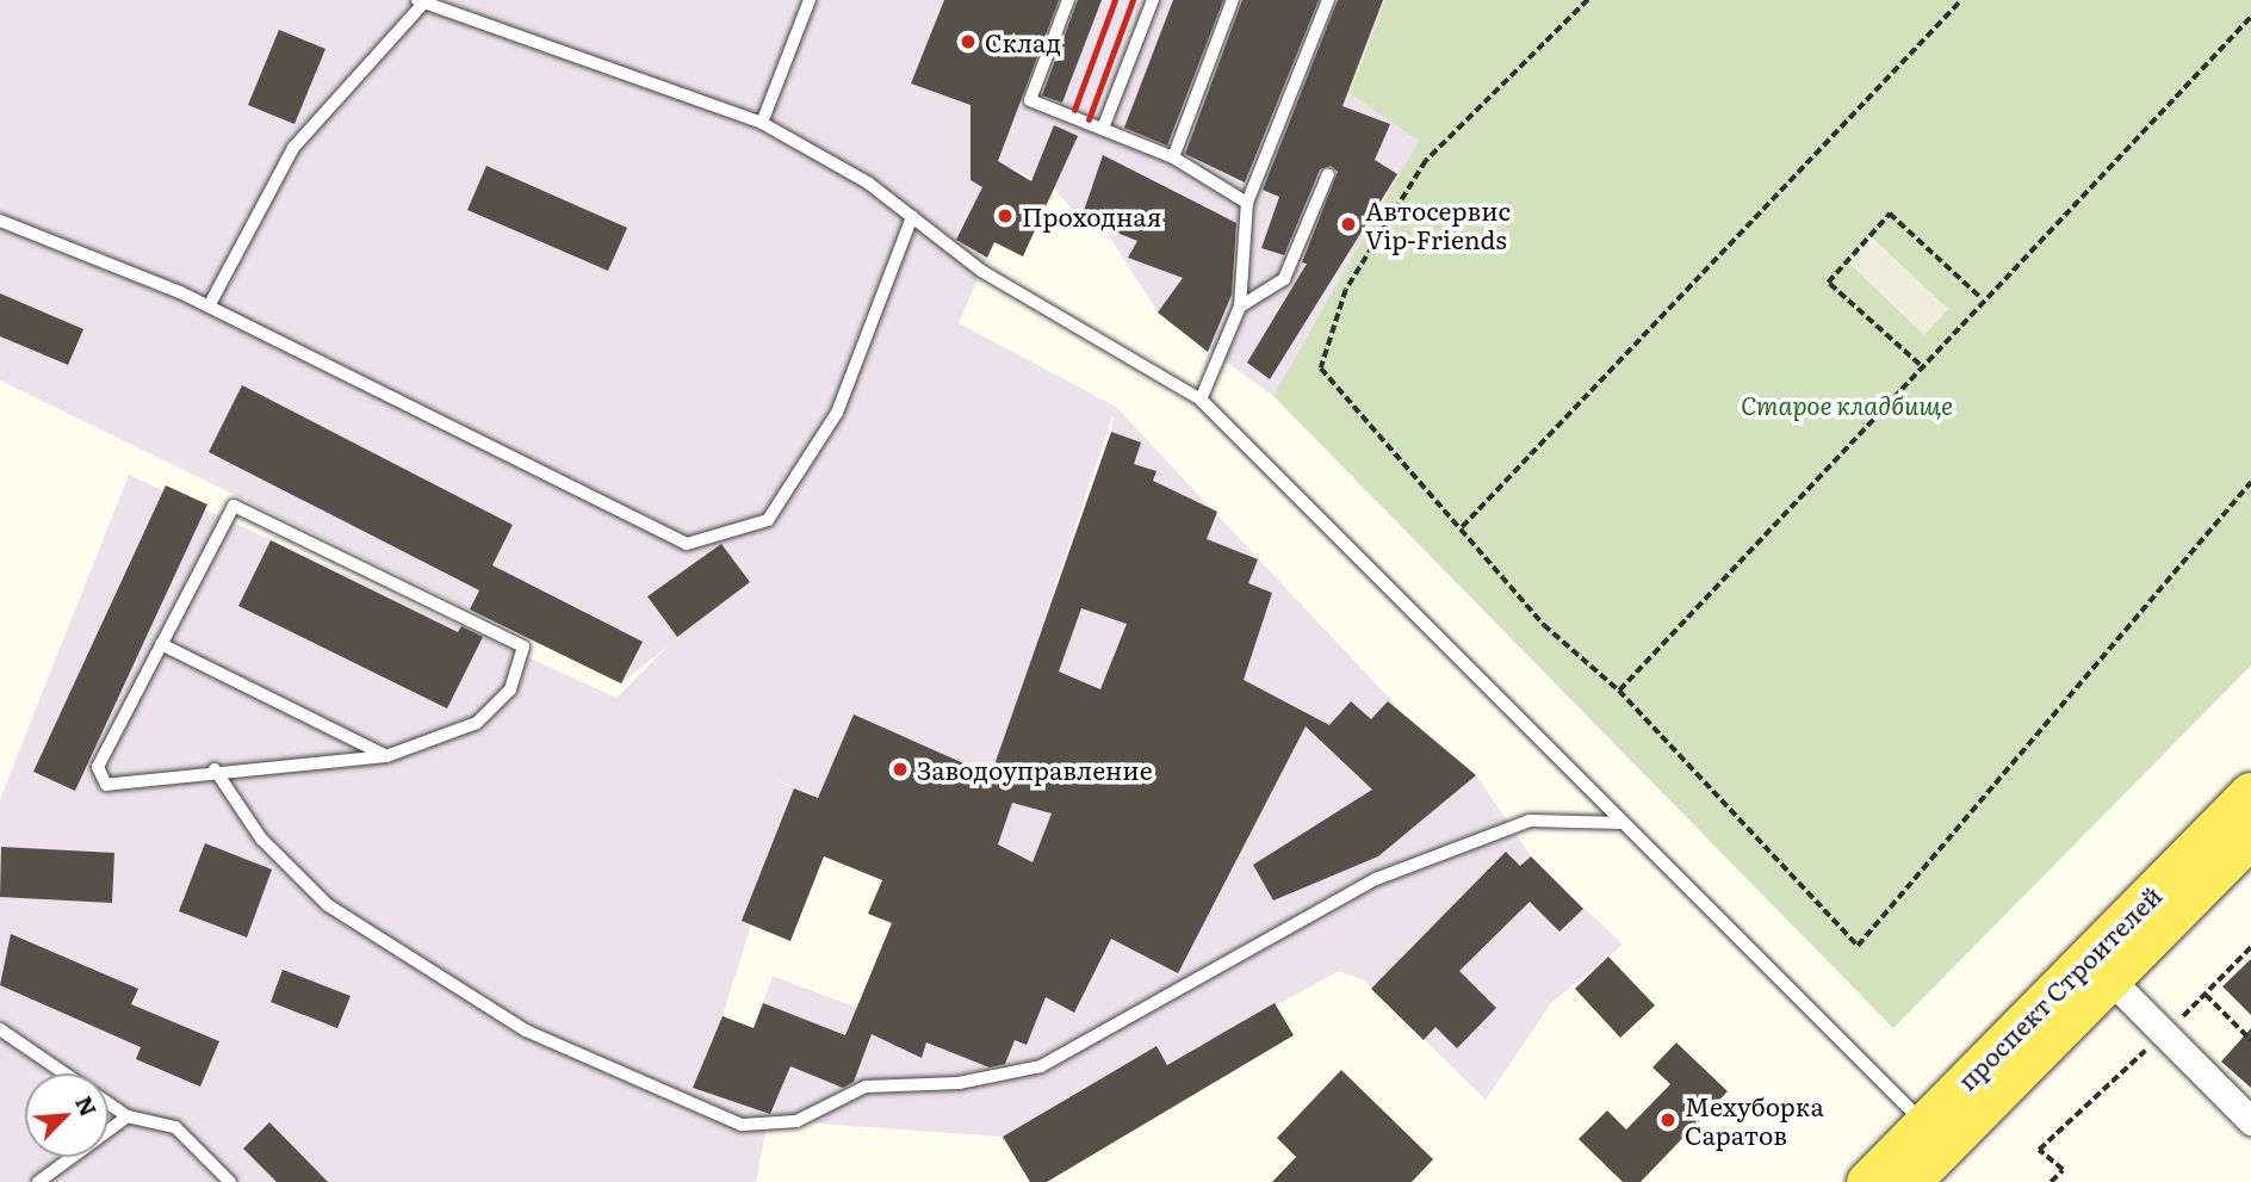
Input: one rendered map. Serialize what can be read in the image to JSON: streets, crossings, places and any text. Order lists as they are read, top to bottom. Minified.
{"streets":{"main road":["проспект Строителей"]},"parks":["Старое кладбище"],"places":["Склад","Проходная","Автосервис Vip-Friends","Заводоуправление","Мехуборка Саратов"],"north":"top right"}
